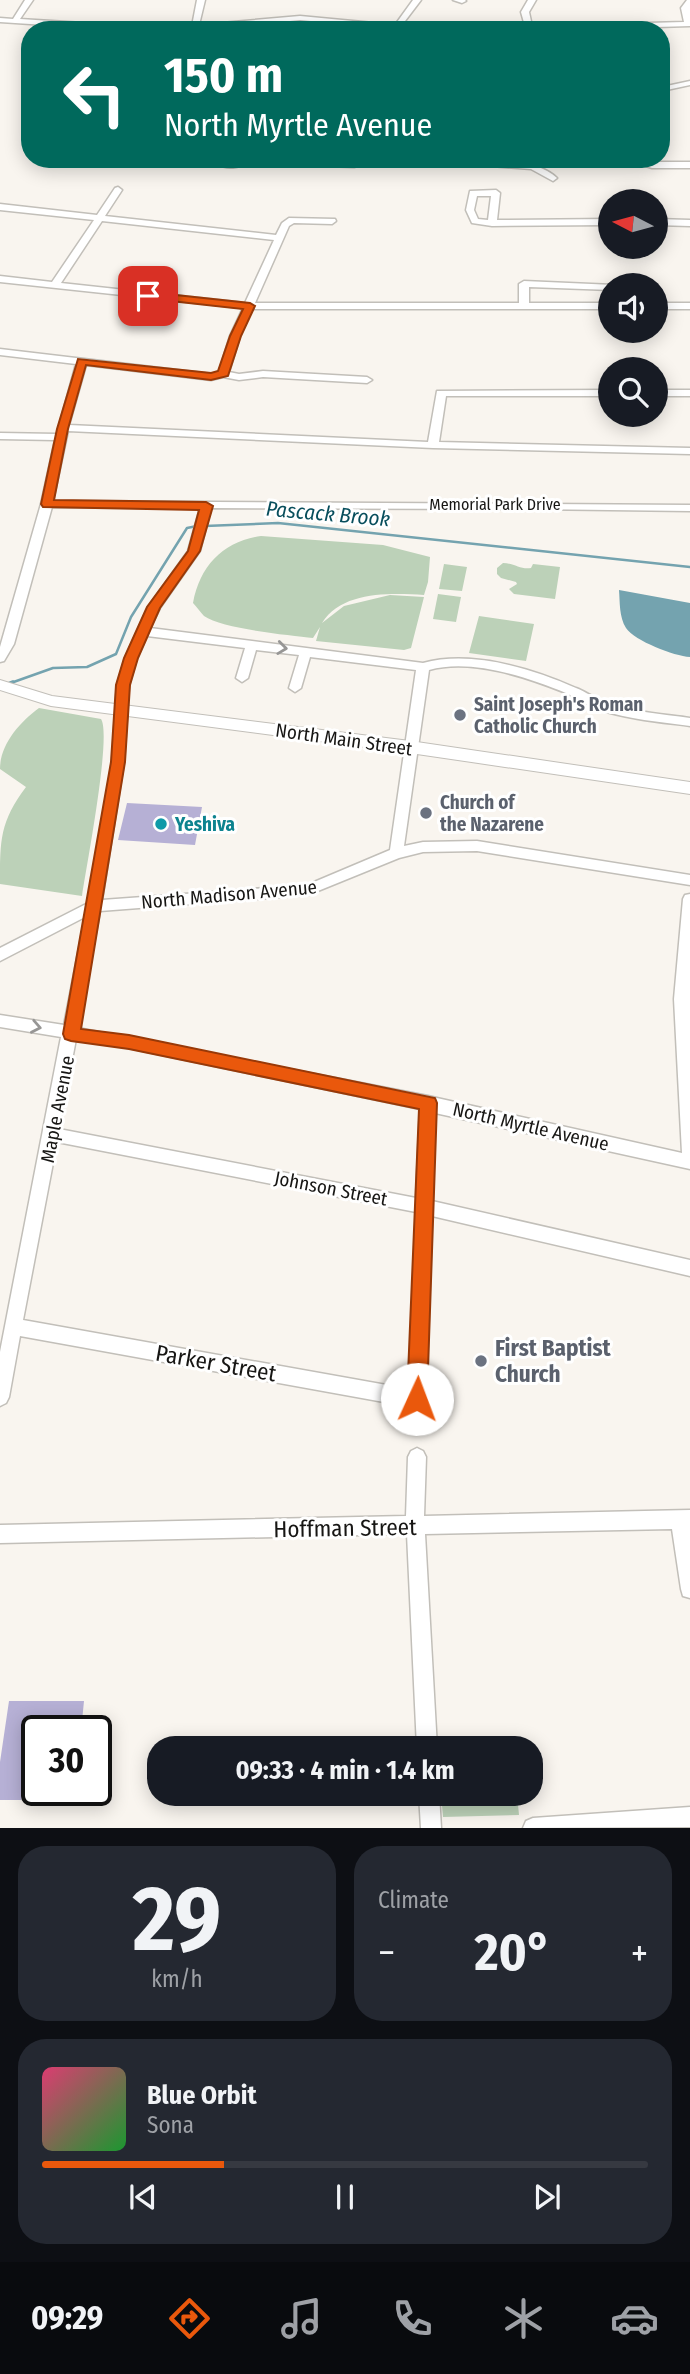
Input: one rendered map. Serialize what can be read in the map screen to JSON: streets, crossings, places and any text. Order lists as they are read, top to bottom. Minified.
{"streets":{"main road":["North Main Street"],"street":["Memorial Park Drive","North Madison Avenue","Maple Avenue","North Myrtle Avenue","Johnson Street","Parker Street","Hoffman Street"]},"crossings":[["Memorial Park Drive","Maple Avenue"],["North Main Street","Maple Avenue"],["North Madison Avenue","Maple Avenue"],["Maple Avenue","North Myrtle Avenue"],["Maple Avenue","Johnson Street"],["Maple Avenue","Parker Street"],["Johnson Street","Parker Street"]],"water":["Pascack Brook"],"places":["Saint Joseph's Roman Catholic Church","Church of the Nazarene","Yeshiva","First Baptist Church"],"north":"left","page":{"turn":["150 m","North Myrtle Avenue"],"limit":"30","trip":"09:33 · 4 min · 1.4 km","tile":[["29","km/h"],"Climate"],"heat":["−","20°","+"],"song":["Blue Orbit","Sona"],"tabs":"09:29"}}
